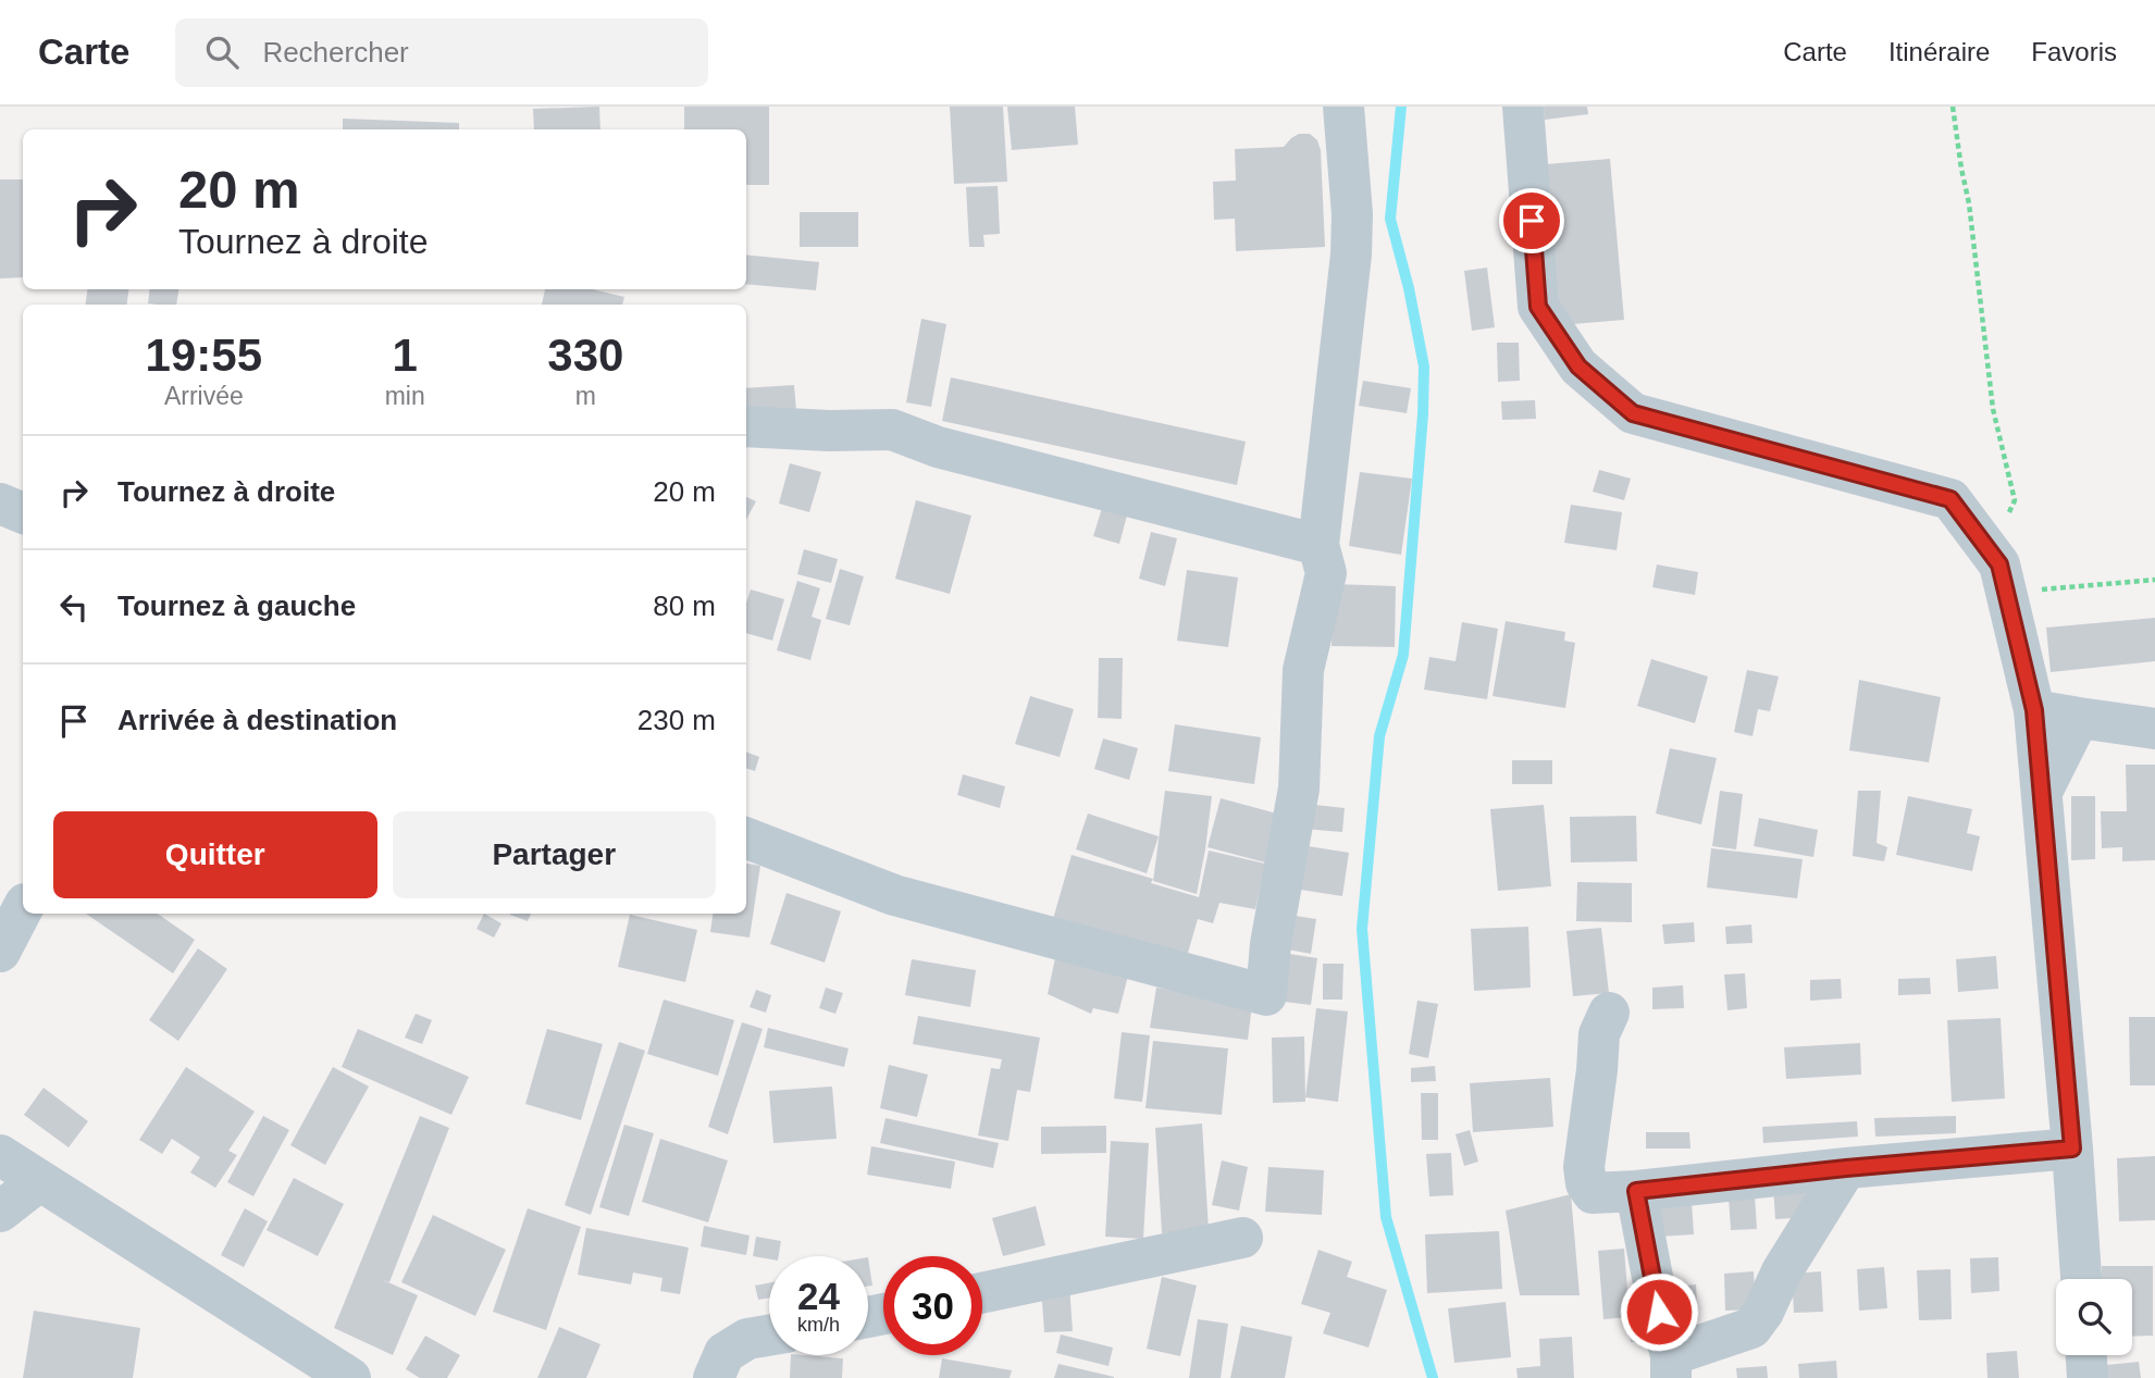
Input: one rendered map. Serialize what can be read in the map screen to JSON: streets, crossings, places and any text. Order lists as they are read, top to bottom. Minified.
{"page":{"header":"Carte","search":"Rechercher","nav":["Carte","Itinéraire","Favoris"],"turn":["20 m","Tournez à droite"],"eta":["19:55","Arrivée","1","min","330","m"],"list":[{"name":"Tournez à droite","value":"20 m"},{"name":"Tournez à gauche","value":"80 m"},{"name":"Arrivée à destination","value":"230 m"}],"buttons":["Quitter","Partager"],"speed":"24 km/h","limit":"30"}}
